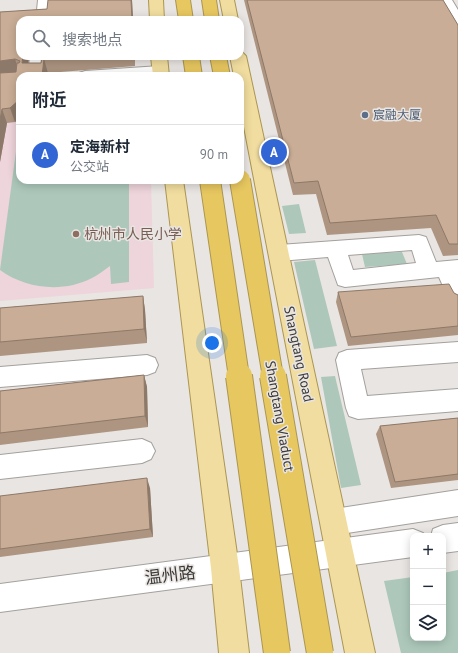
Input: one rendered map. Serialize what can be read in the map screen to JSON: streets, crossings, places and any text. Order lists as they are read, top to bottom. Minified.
{"streets":{"highway":["Shangtang Viaduct"],"main road":["Shangtang Road"],"street":["温州路"]},"crossings":[["Shangtang Road","温州路"]],"places":["宸融大厦","杭州市人民小学"],"page":{"search":"搜索地点","heading":"附近","list":[{"mark":"A","name":"定海新村","note":"公交站","value":"90 m"}],"pins":"A","map_buttons":["+","−"]}}
